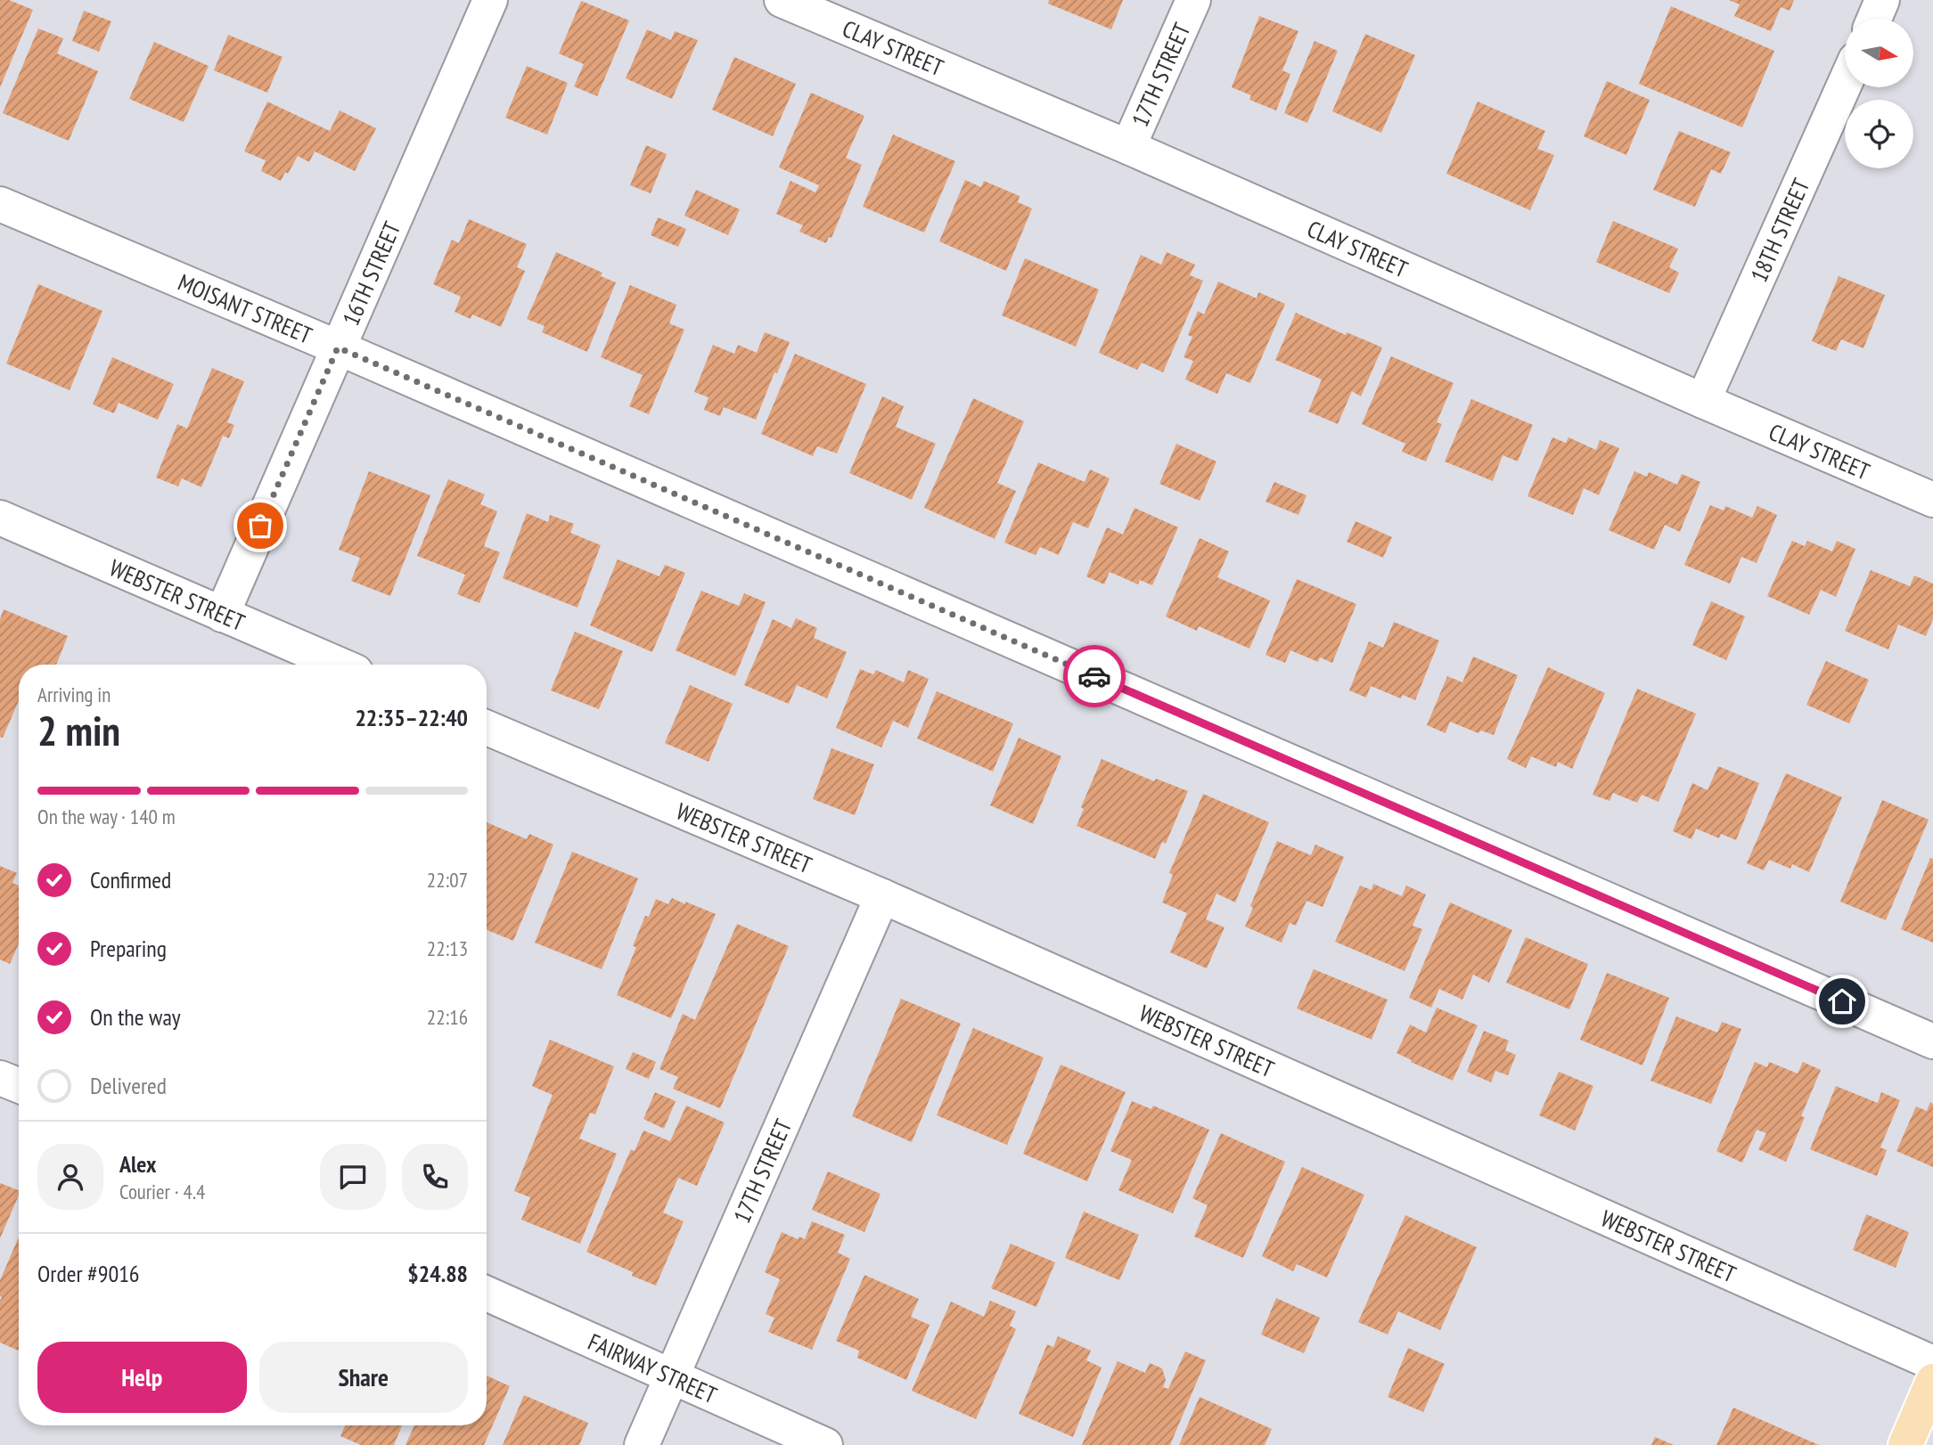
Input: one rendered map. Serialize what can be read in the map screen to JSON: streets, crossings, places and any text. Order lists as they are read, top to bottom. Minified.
{"streets":{"street":["CLAY STREET","17TH STREET","18TH STREET","16TH STREET","MOISANT STREET","WEBSTER STREET","FAIRWAY STREET"]},"crossings":[["CLAY STREET","17TH STREET"],["CLAY STREET","18TH STREET"],["17TH STREET","WEBSTER STREET"],["17TH STREET","FAIRWAY STREET"],["16TH STREET","MOISANT STREET"],["16TH STREET","WEBSTER STREET"]],"north":"right","page":{"heading":["2 min","Arriving in","22:35–22:40"],"panel":["Alex","Courier · 4.4","Order #9016","$24.88"],"bar":"On the way · 140 m","list":[["Confirmed","22:07"],["Preparing","22:13"],["On the way","22:16"],"Delivered"],"buttons":["Help","Share"]}}
